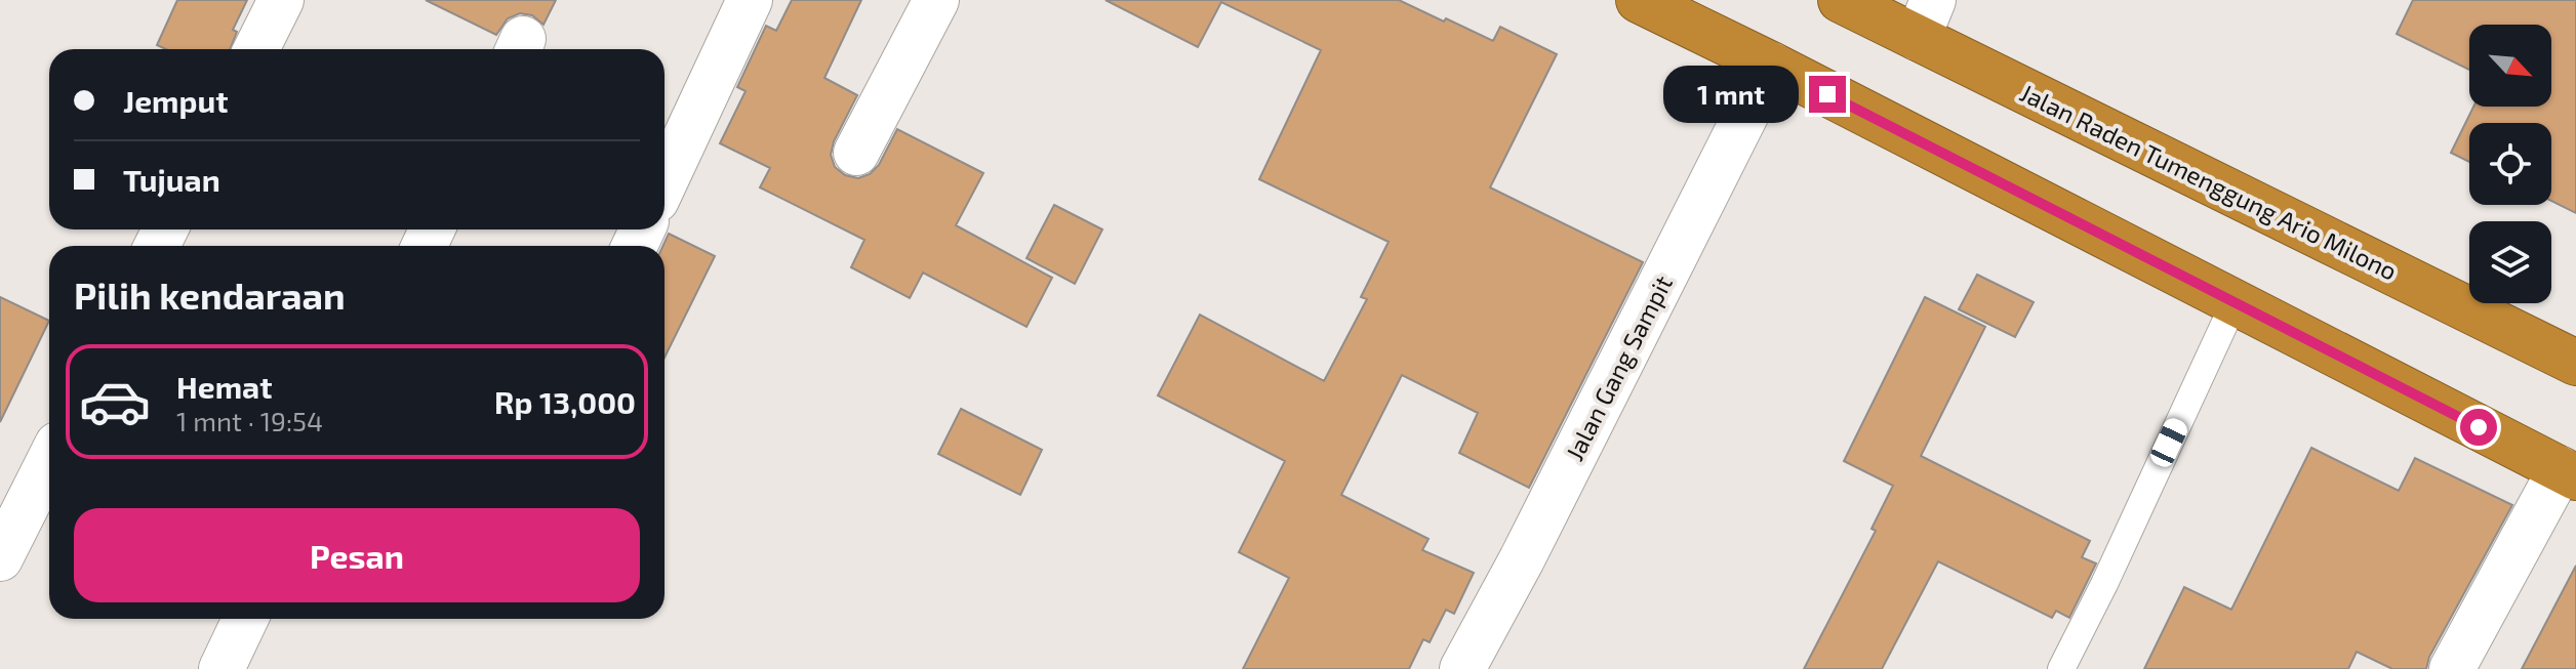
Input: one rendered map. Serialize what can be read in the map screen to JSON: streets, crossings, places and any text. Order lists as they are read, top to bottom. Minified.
{"streets":{"highway":["Jalan Raden Tumenggung Ario Milono"],"street":["Jalan Gang Sampit"]},"north":"bottom right","page":{"banner":["Jemput","Tujuan"],"bubble":"1 mnt","heading":"Pilih kendaraan","list":[{"name":"Hemat","note":"1 mnt · 19:54","value":"Rp 13,000"}],"buttons":"Pesan"}}
